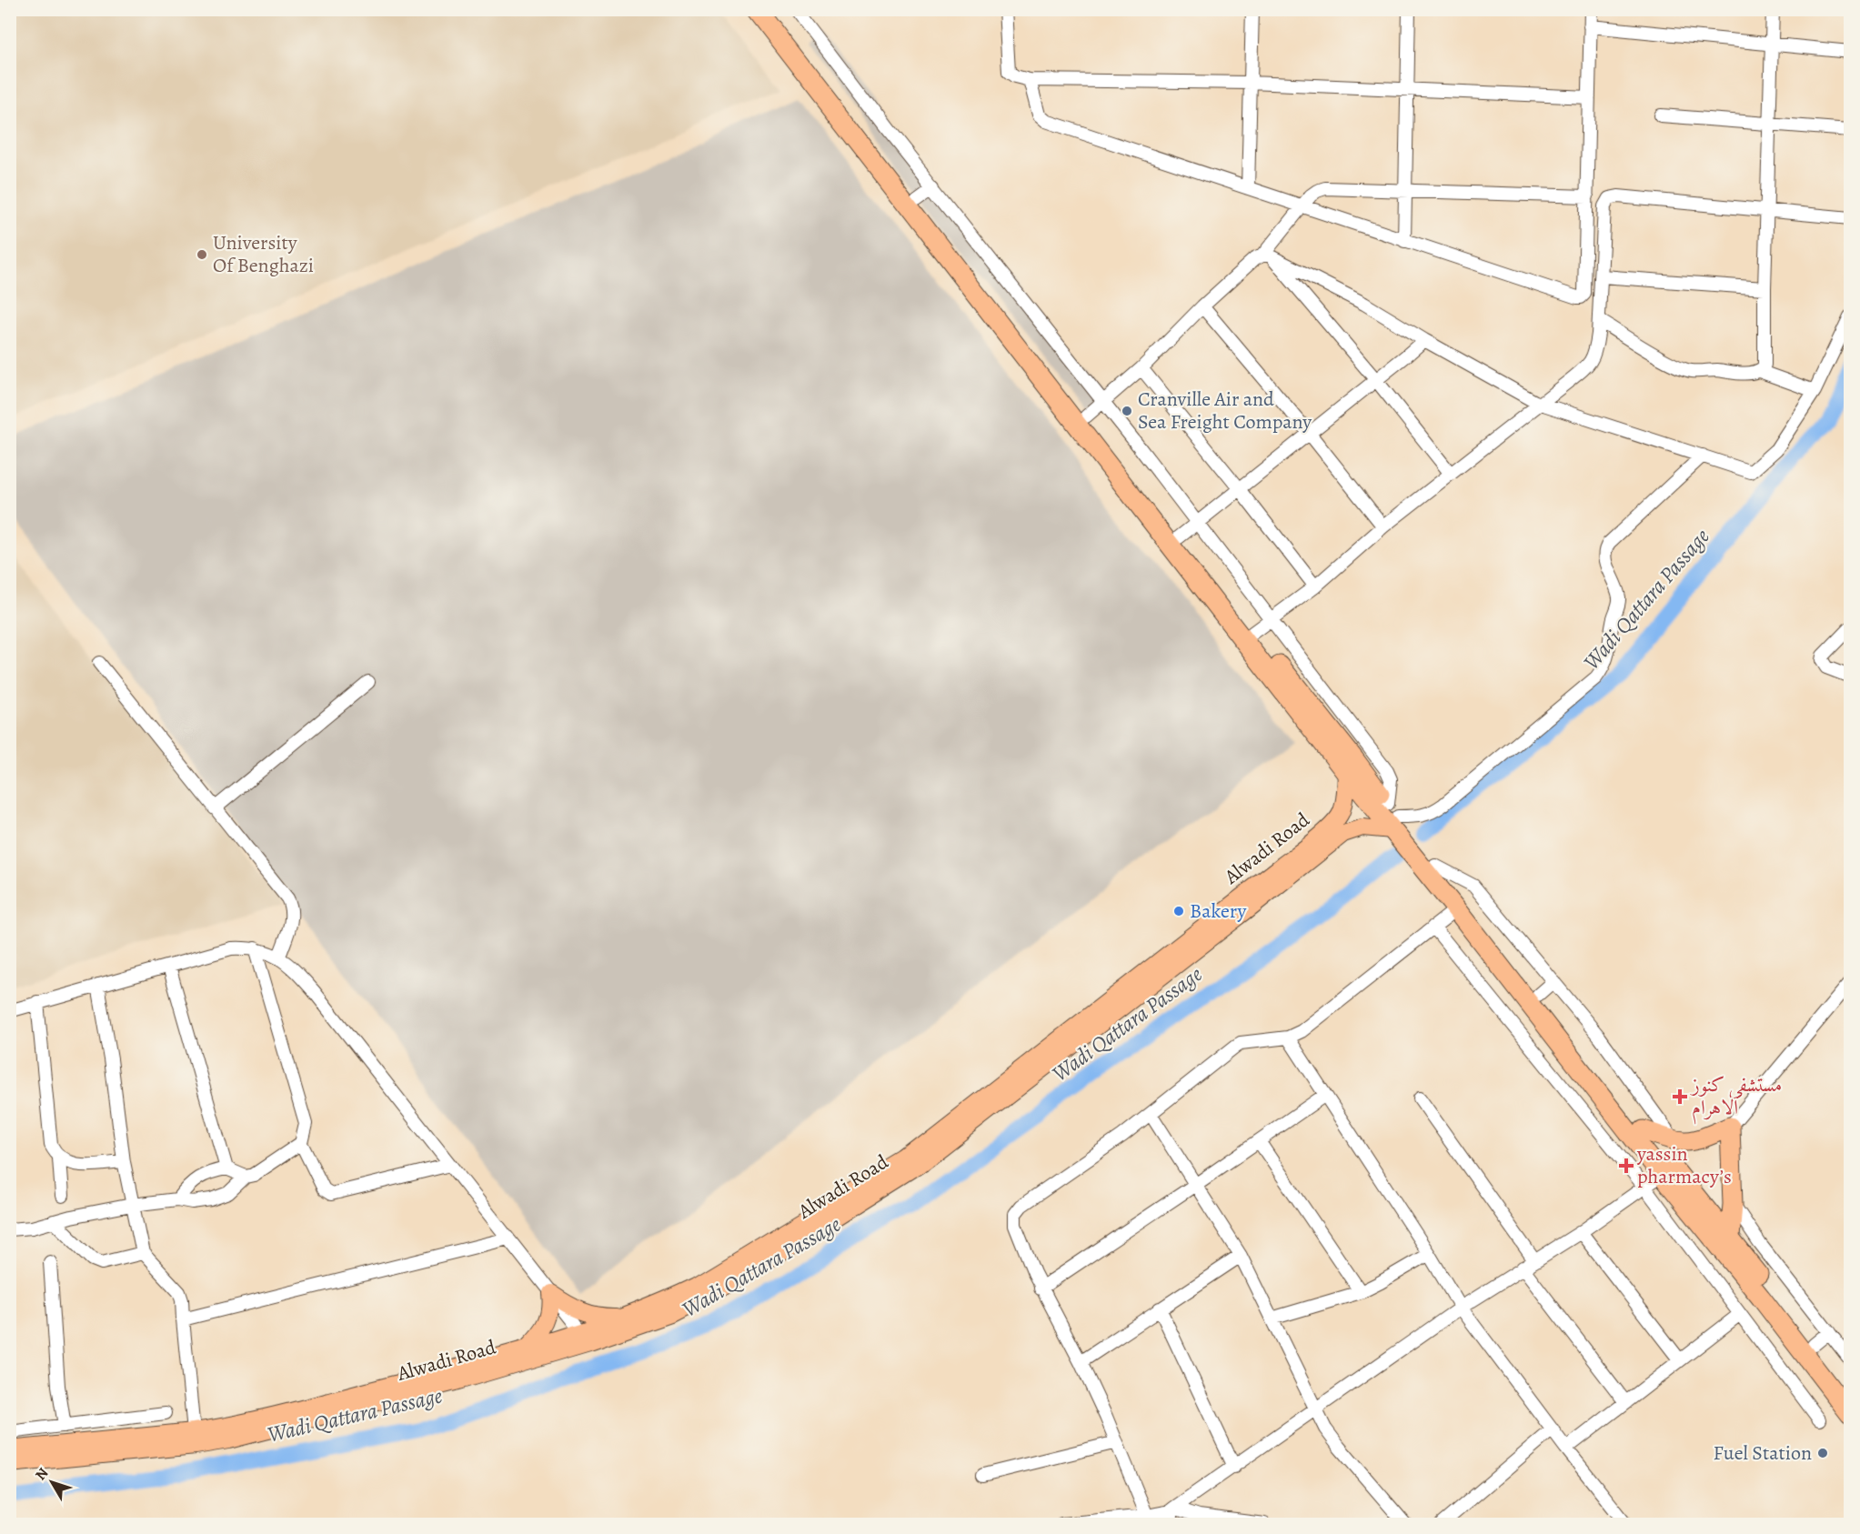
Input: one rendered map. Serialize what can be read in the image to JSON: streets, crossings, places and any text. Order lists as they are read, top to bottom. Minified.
{"streets":{"main road":["Alwadi Road"]},"water":["Wadi Qattara Passage"],"places":{"other":["University Of Benghazi","Cranville Air and Sea Freight Company","Bakery","Fuel Station"],"health":["مستشفى كنوز الاهرام","yassin pharmacy’s"]},"north":"top left"}
